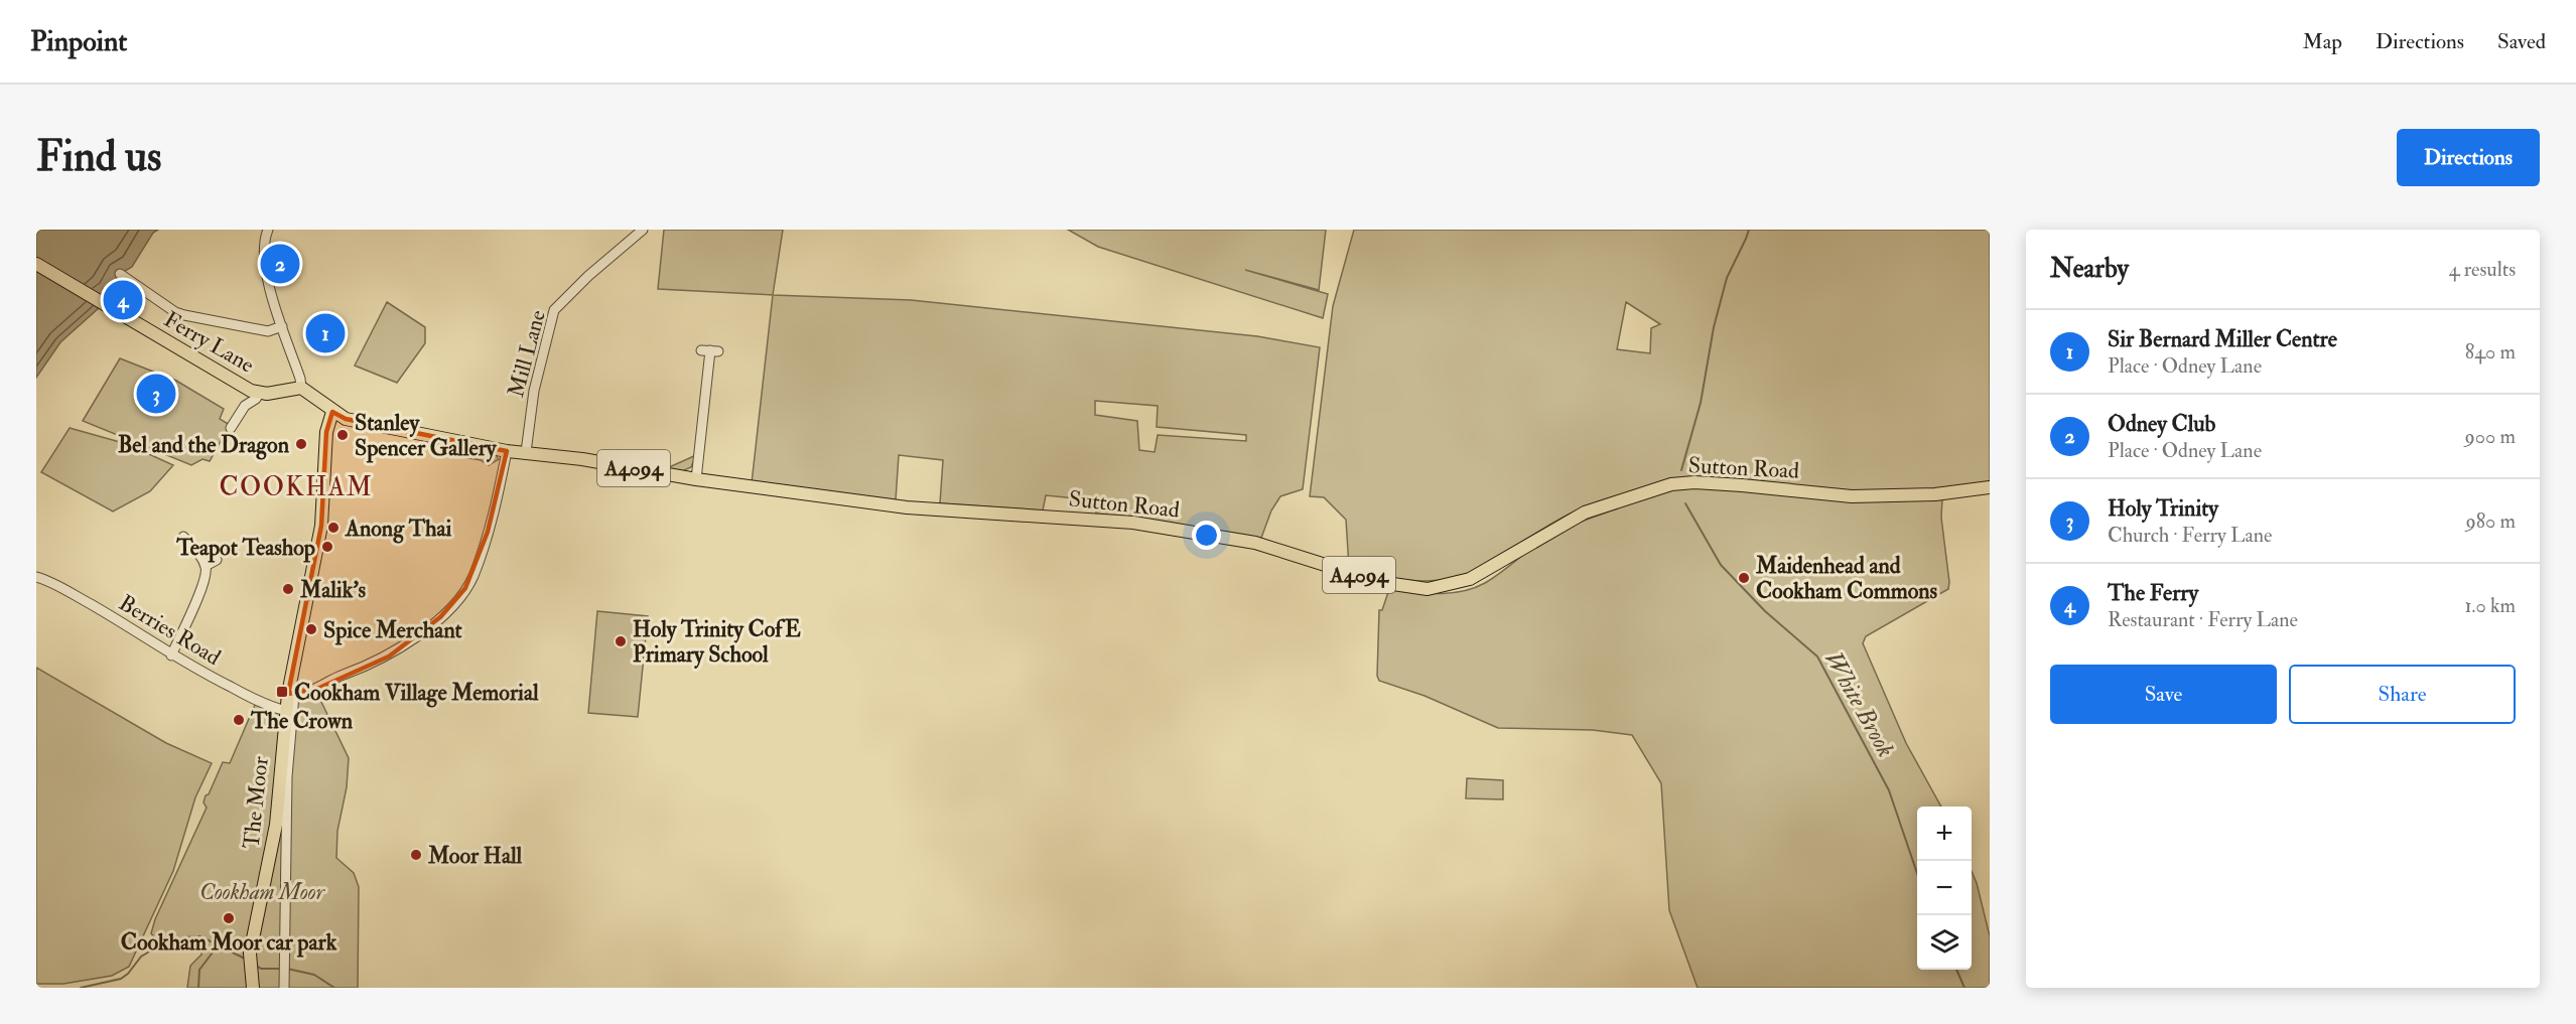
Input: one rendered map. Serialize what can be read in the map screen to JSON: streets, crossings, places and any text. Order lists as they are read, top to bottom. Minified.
{"streets":{"main road":["Ferry Lane","Sutton Road","A4094","The Moor"],"street":["Mill Lane","Berries Road"]},"crossings":[["Ferry Lane","A4094"],["Mill Lane","Sutton Road"],["Sutton Road","A4094"],["Sutton Road","The Moor"],["A4094","The Moor"],["Berries Road","The Moor"]],"districts":["COOKHAM"],"water":["White Brook"],"parks":["Cookham Moor"],"places":{"other":["Stanley Spencer Gallery","Bel and the Dragon","Anong Thai","Teapot Teashop","Maidenhead and Cookham Commons","Malik's","Spice Merchant","Holy Trinity CofE Primary School","The Crown","Moor Hall","Cookham Moor car park"],"transit":["Cookham Village Memorial"]},"page":{"header":"Pinpoint","nav":["Map","Directions","Saved"],"buttons":["Directions",["Save","Share"]],"title":"Find us","heading":["Nearby","4 results"],"pins":["2","4","1","3"],"list":[{"mark":"1","name":"Sir Bernard Miller Centre","note":"Place · Odney Lane","value":"840 m"},{"mark":"2","name":"Odney Club","note":"Place · Odney Lane","value":"900 m"},{"mark":"3","name":"Holy Trinity","note":"Church · Ferry Lane","value":"980 m"},{"mark":"4","name":"The Ferry","note":"Restaurant · Ferry Lane","value":"1.0 km"}],"map_buttons":["+","−"]}}
